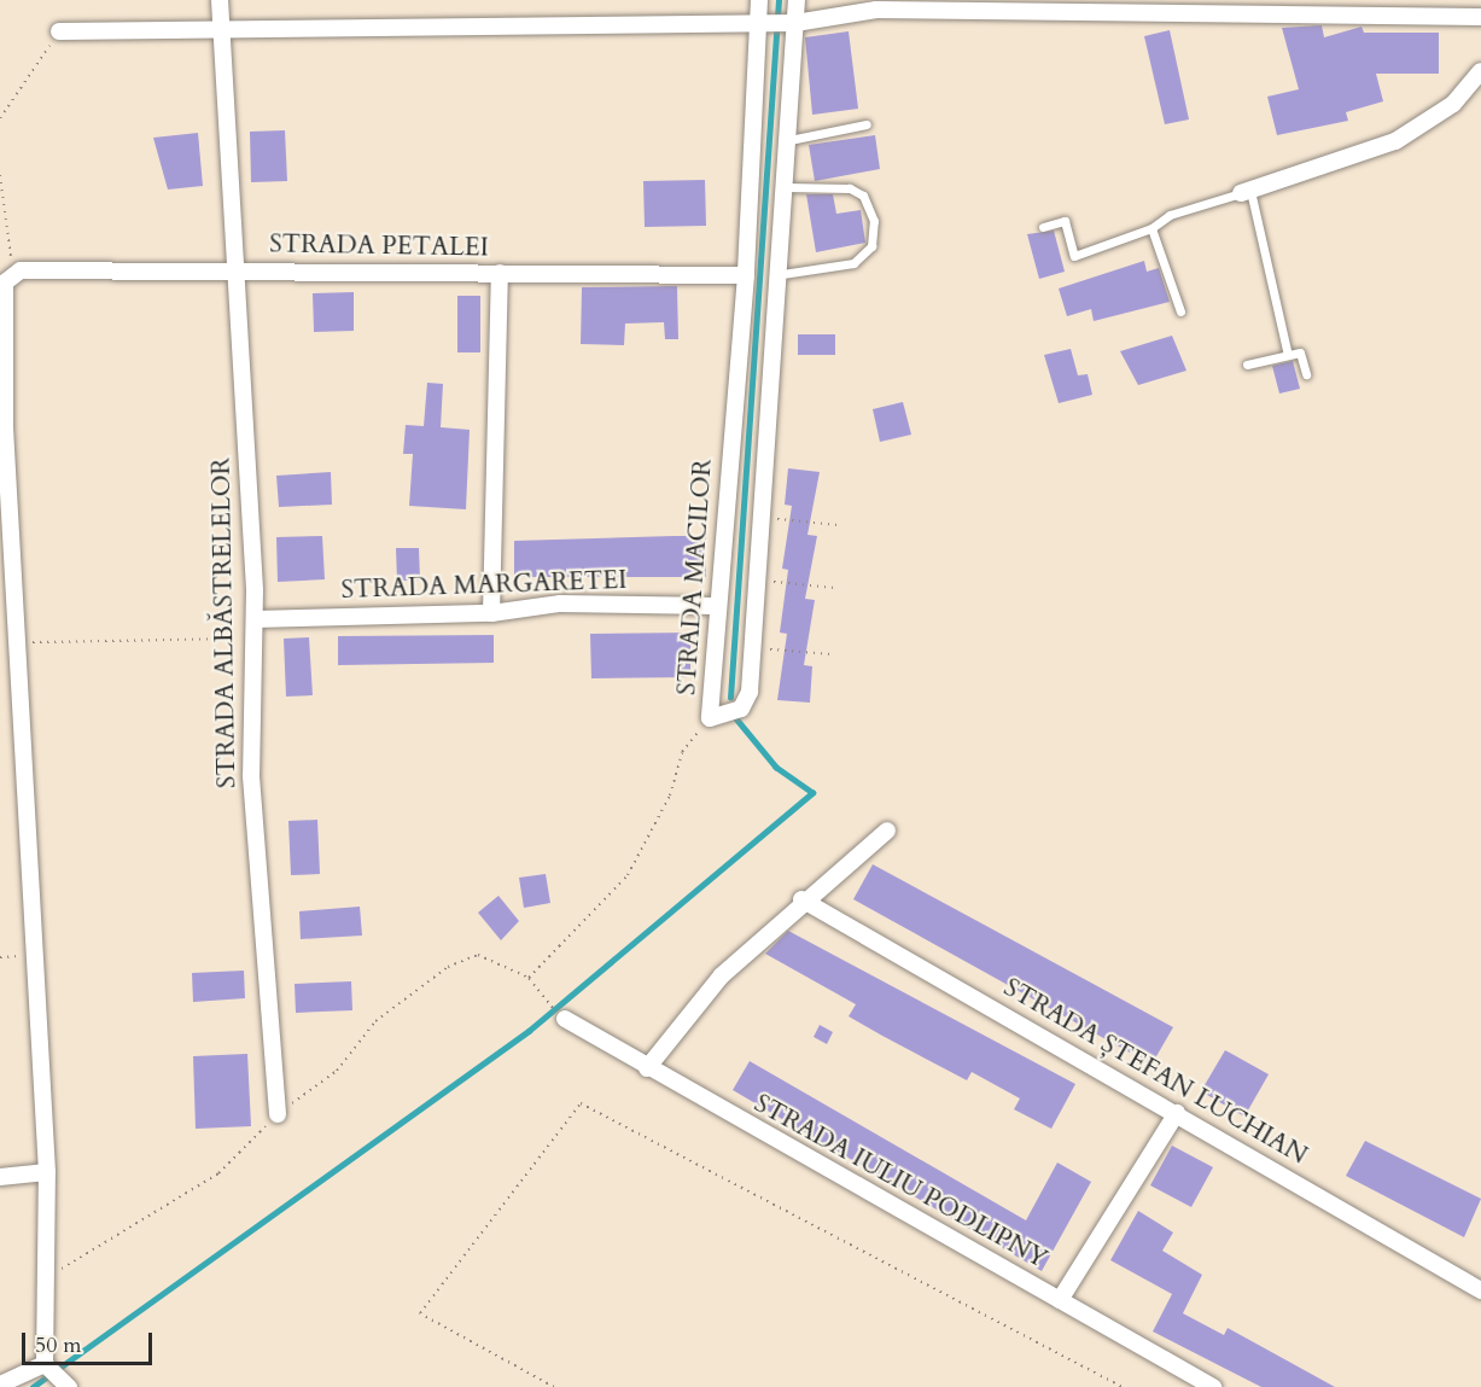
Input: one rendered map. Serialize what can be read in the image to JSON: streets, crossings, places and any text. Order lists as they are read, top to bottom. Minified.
{"streets":{"street":["STRADA PETALEI","STRADA MACILOR","STRADA MARGARETEI","STRADA ALBĂSTRELELOR","STRADA ȘTEFAN LUCHIAN","STRADA IULIU PODLIPNY"]},"crossings":[["STRADA PETALEI","STRADA MACILOR"],["STRADA PETALEI","STRADA ALBĂSTRELELOR"],["STRADA MACILOR","STRADA MARGARETEI"],["STRADA MARGARETEI","STRADA ALBĂSTRELELOR"]],"scale_bar":"50 m"}
